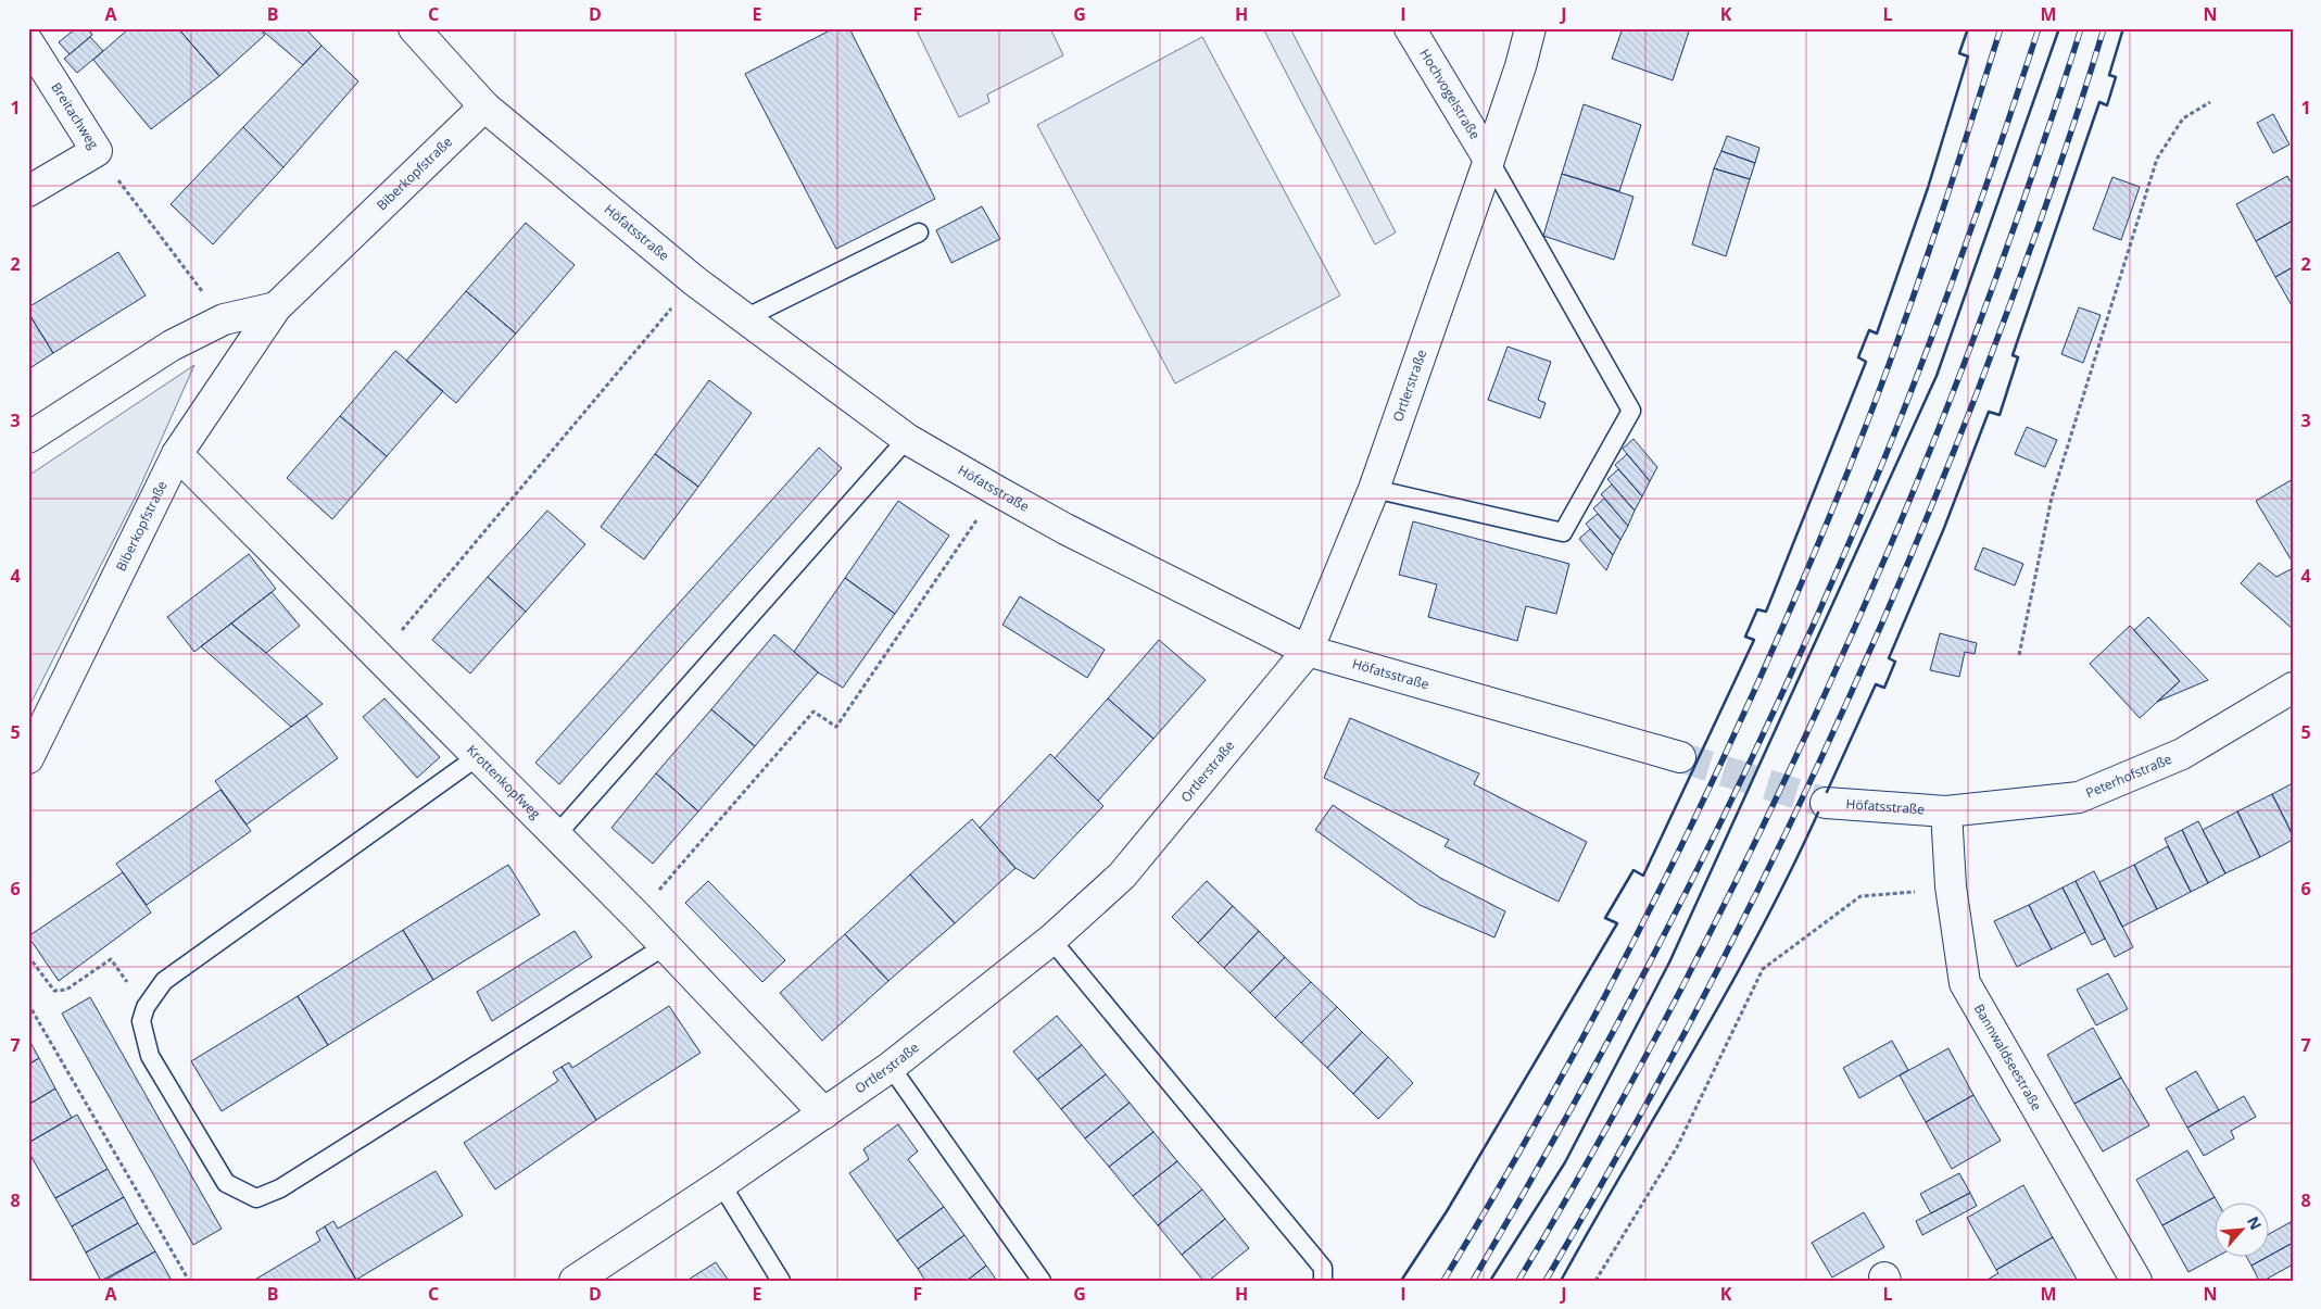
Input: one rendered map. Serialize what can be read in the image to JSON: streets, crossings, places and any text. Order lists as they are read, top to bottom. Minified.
{"streets":{"street":["Hochvogelstraße","Breitachweg","Biberkopfstraße","Höfatsstraße","Ortlerstraße","Peterhofstraße","Krottenkopfweg","Bannwaldseestraße"]},"crossings":[["Hochvogelstraße","Ortlerstraße"],["Biberkopfstraße","Höfatsstraße"],["Biberkopfstraße","Krottenkopfweg"],["Höfatsstraße","Ortlerstraße"],["Höfatsstraße","Peterhofstraße"],["Höfatsstraße","Bannwaldseestraße"],["Ortlerstraße","Krottenkopfweg"],["Peterhofstraße","Bannwaldseestraße"]],"north":"top right","grid":{"columns":["A","B","C","D","E","F","G","H","I","J","K","L","M","N"],"rows":["1","2","3","4","5","6","7","8"]}}
